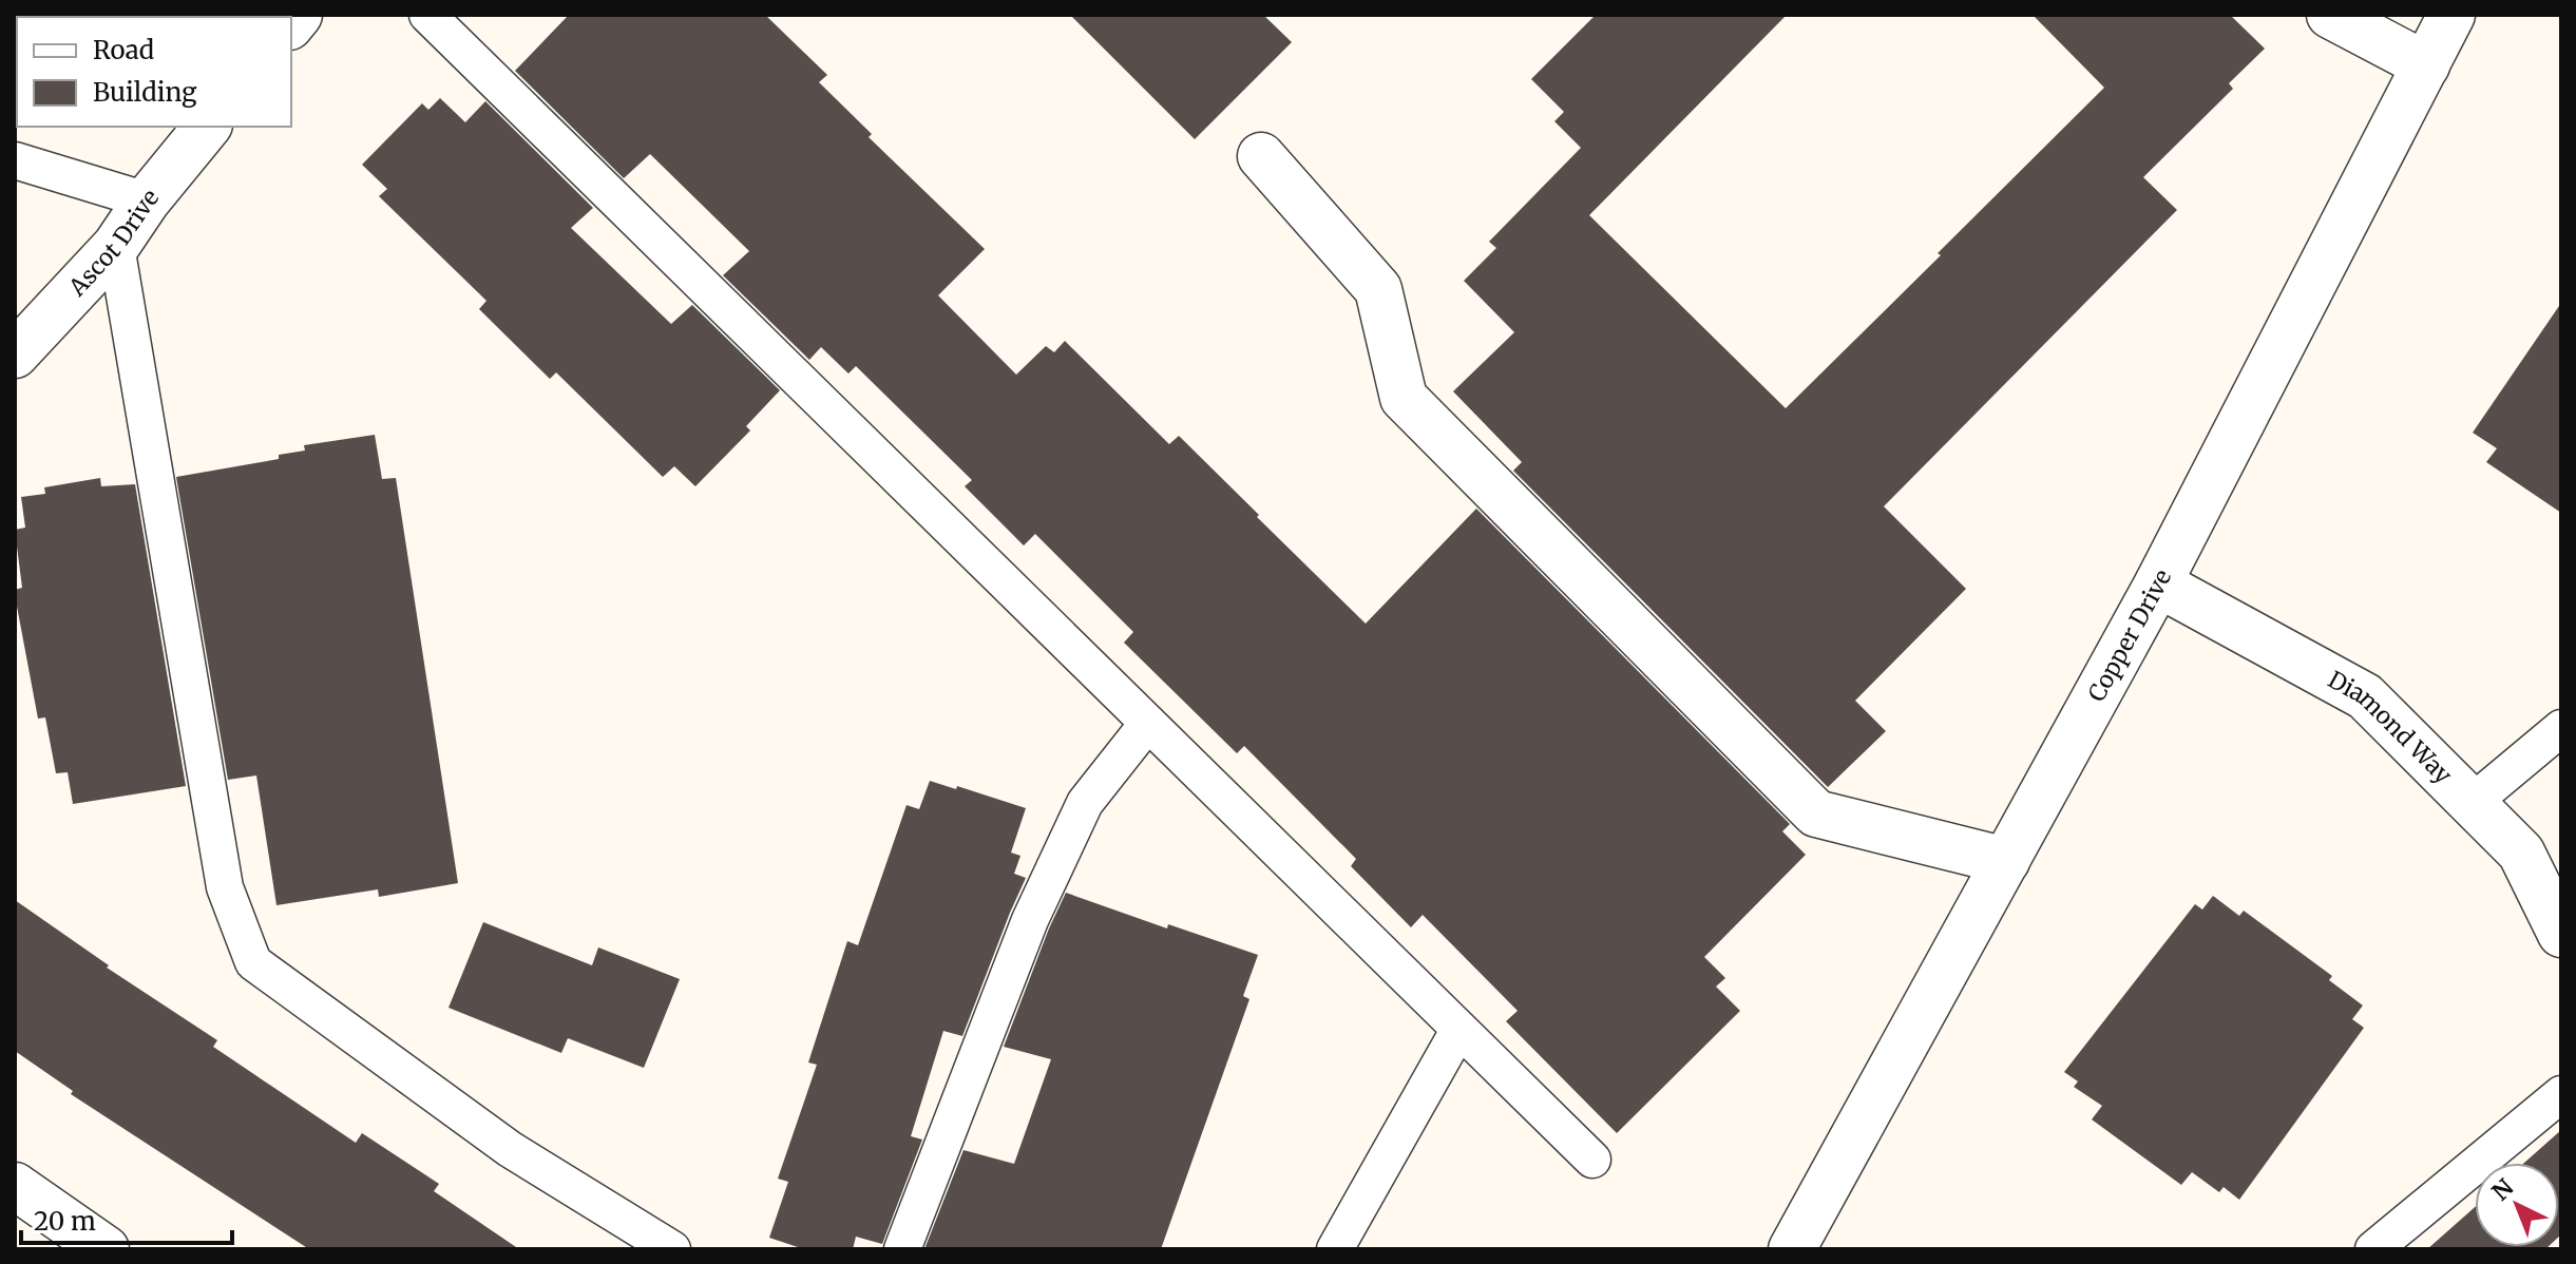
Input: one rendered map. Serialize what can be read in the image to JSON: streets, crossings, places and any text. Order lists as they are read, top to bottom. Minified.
{"streets":{"street":["Ascot Drive","Copper Drive","Diamond Way"]},"crossings":[["Copper Drive","Diamond Way"]],"legend":["Road","Building"],"scale_bar":"20 m","north":"top left"}
